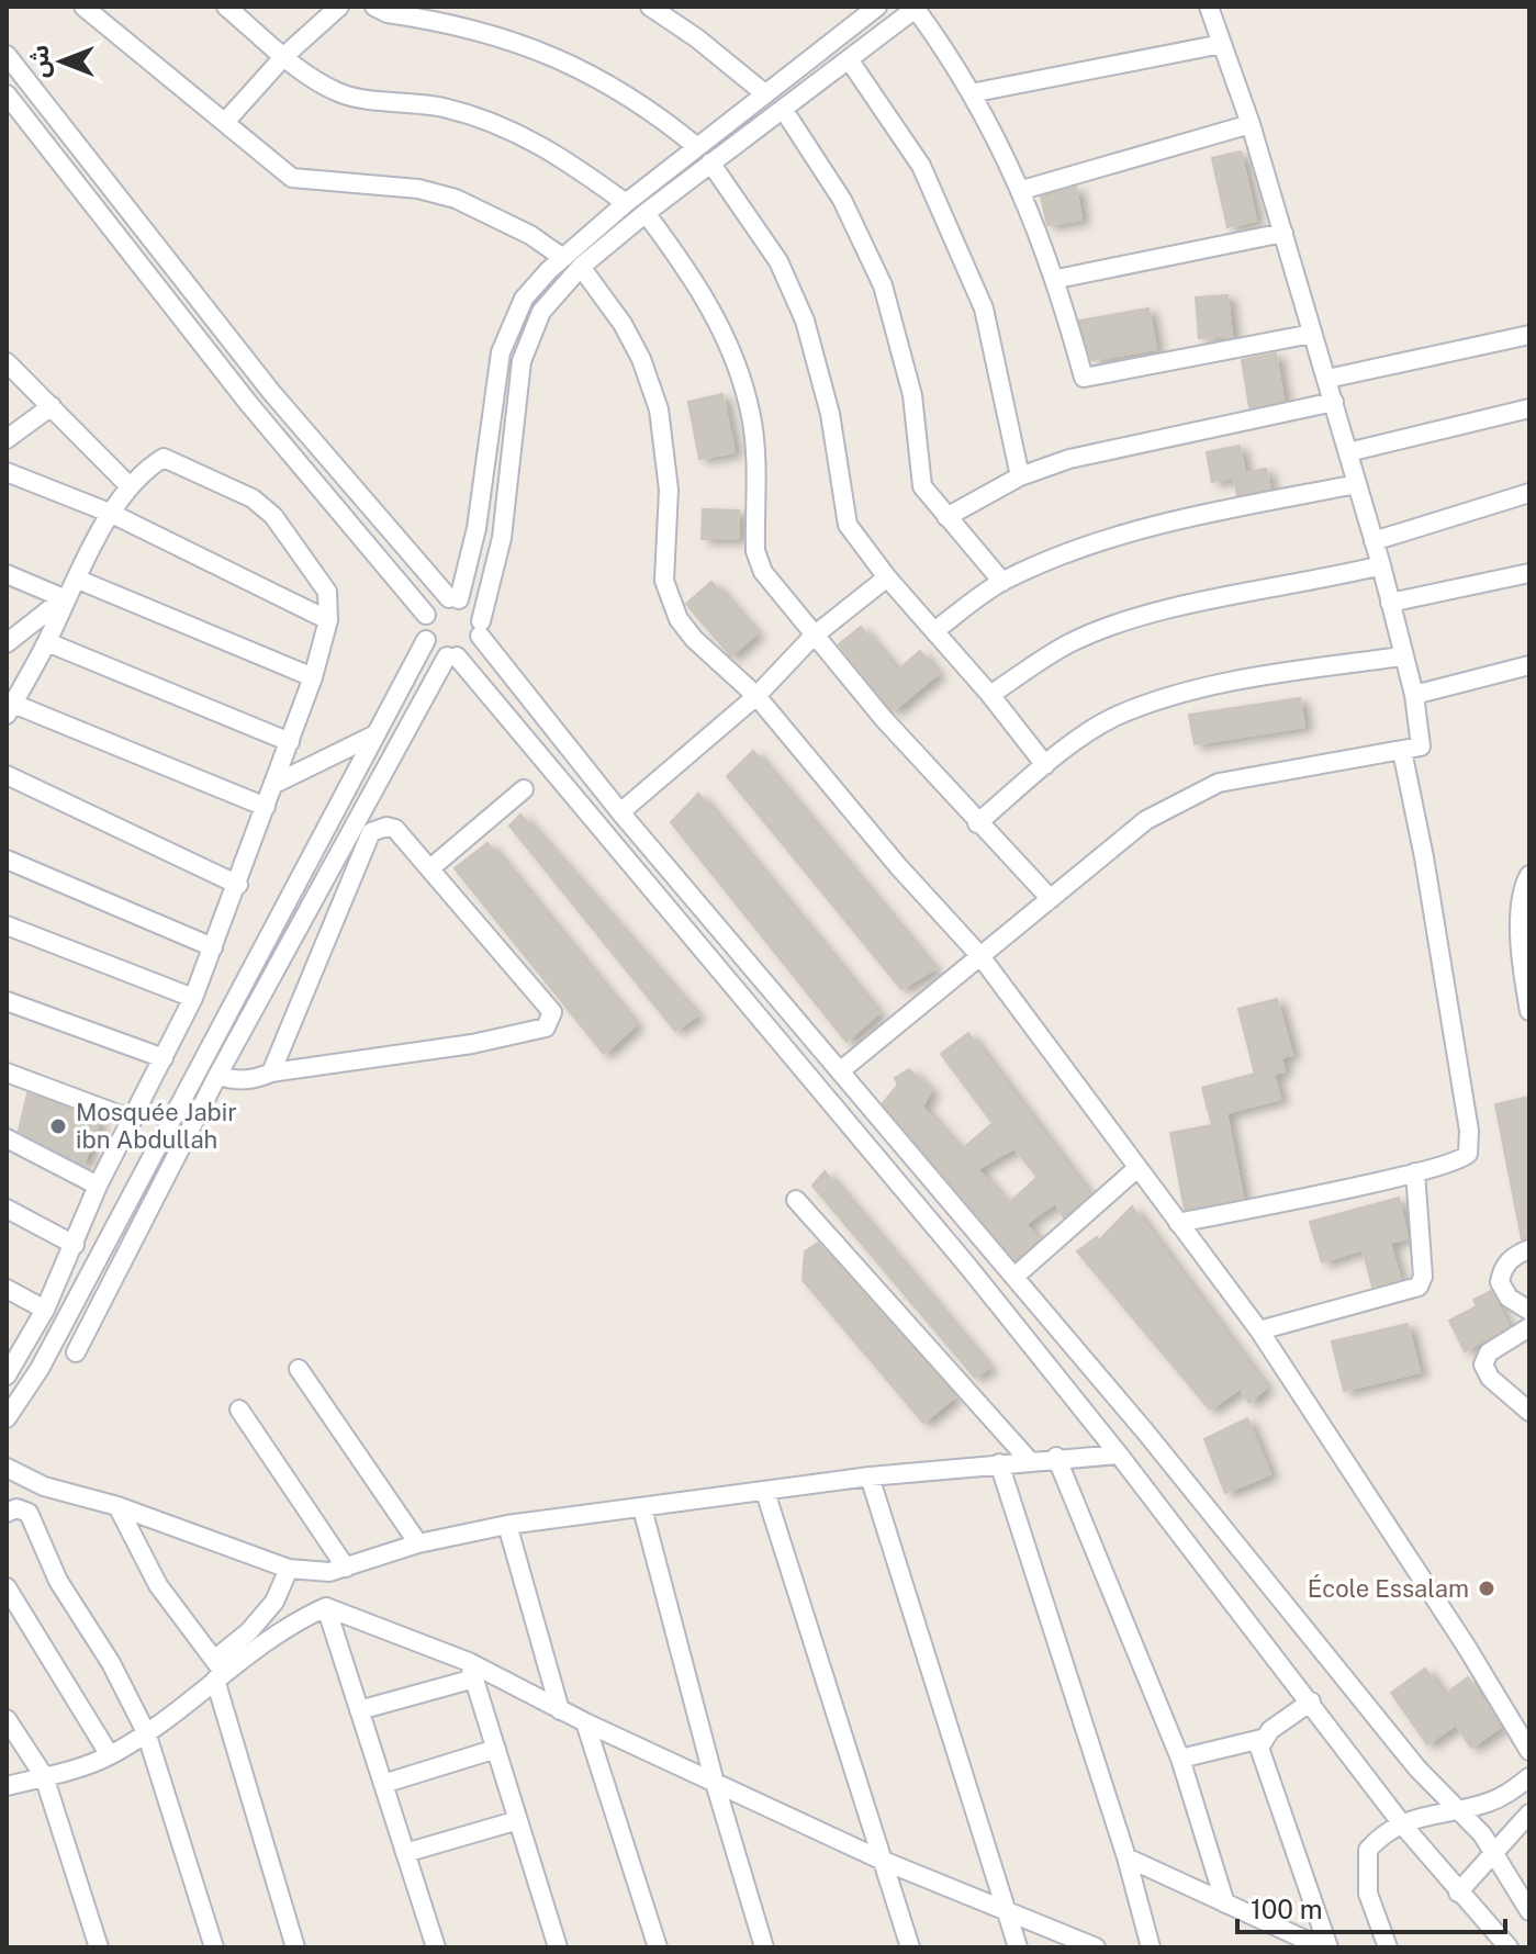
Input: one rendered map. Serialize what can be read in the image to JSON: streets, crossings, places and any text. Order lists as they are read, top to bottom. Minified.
{"places":["Mosquée Jabir ibn Abdullah","École Essalam"],"scale_bar":"100 m","north":"left"}
